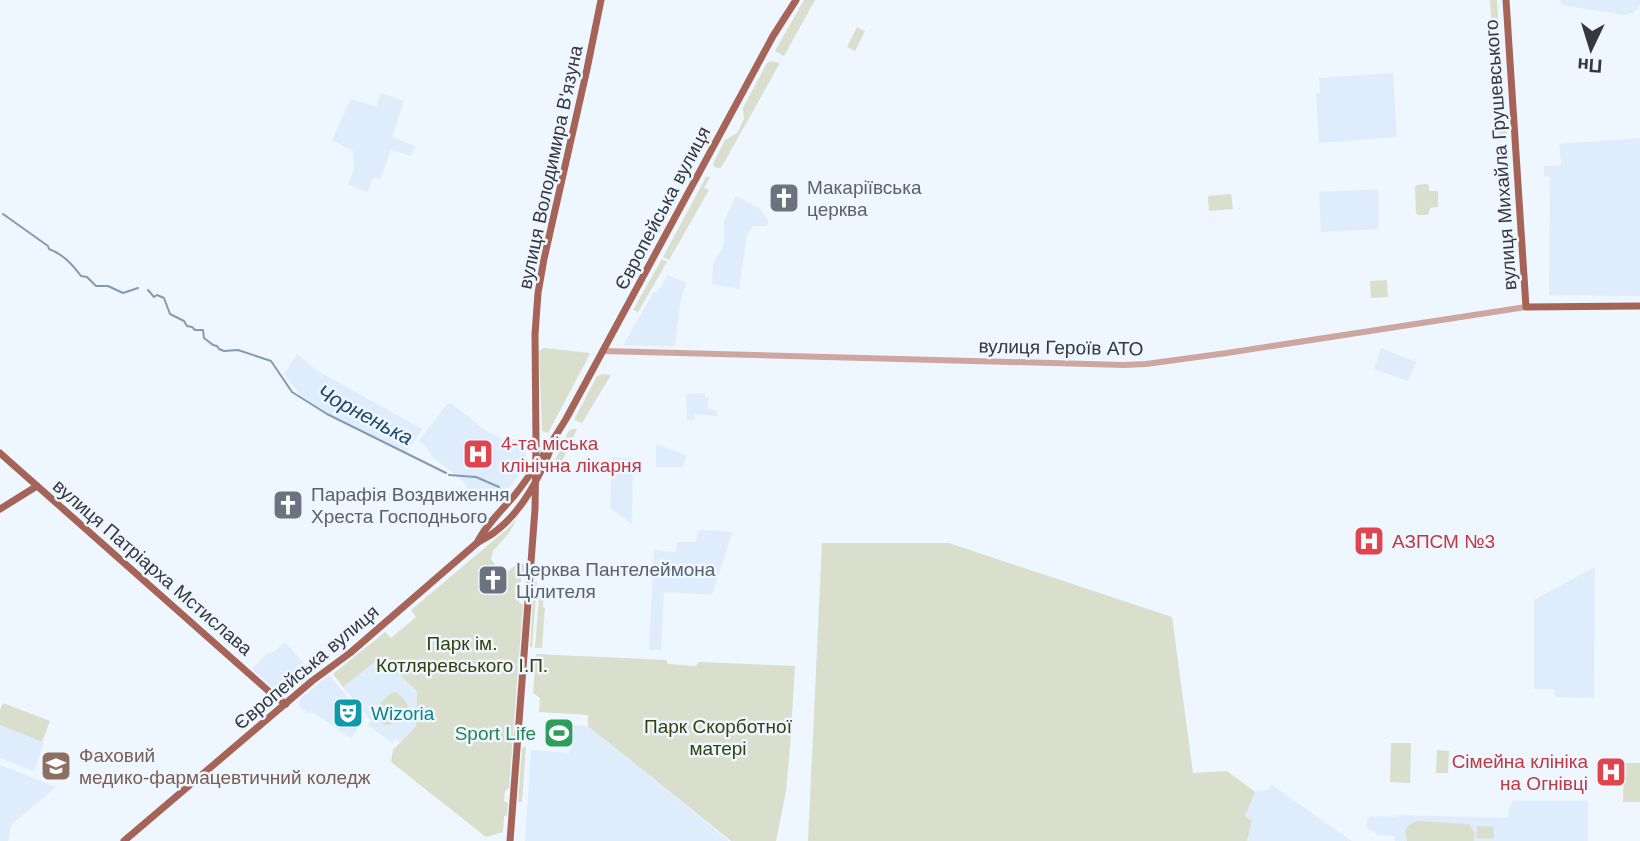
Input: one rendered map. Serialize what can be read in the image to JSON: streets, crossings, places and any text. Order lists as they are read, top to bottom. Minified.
{"streets":{"main road":["вулиця Михайла Грушевського","вулиця Володимира В'язуна","Європейська вулиця","вулиця Героїв АТО","вулиця Патріарха Мстислава"]},"crossings":[["вулиця Михайла Грушевського","вулиця Героїв АТО"],["вулиця Володимира В'язуна","Європейська вулиця"],["Європейська вулиця","вулиця Героїв АТО"],["Європейська вулиця","вулиця Патріарха Мстислава"]],"water":["Чорненька"],"parks":["Парк ім. Котляревського І.П.","Парк Скорботної матері"],"places":{"church":["Макаріївська церква","Парафія Воздвиження Хреста Господнього","Церква Пантелеймона Цілителя"],"hospital":["4-та міська клінічна лікарня","АЗПСМ №3","Сімейна клініка на Огнівці"],"theatre":["Wizoria"],"sports":["Sport Life"],"school or university":["Фаховий медико-фармацевтичний коледж"]},"north":"bottom"}
